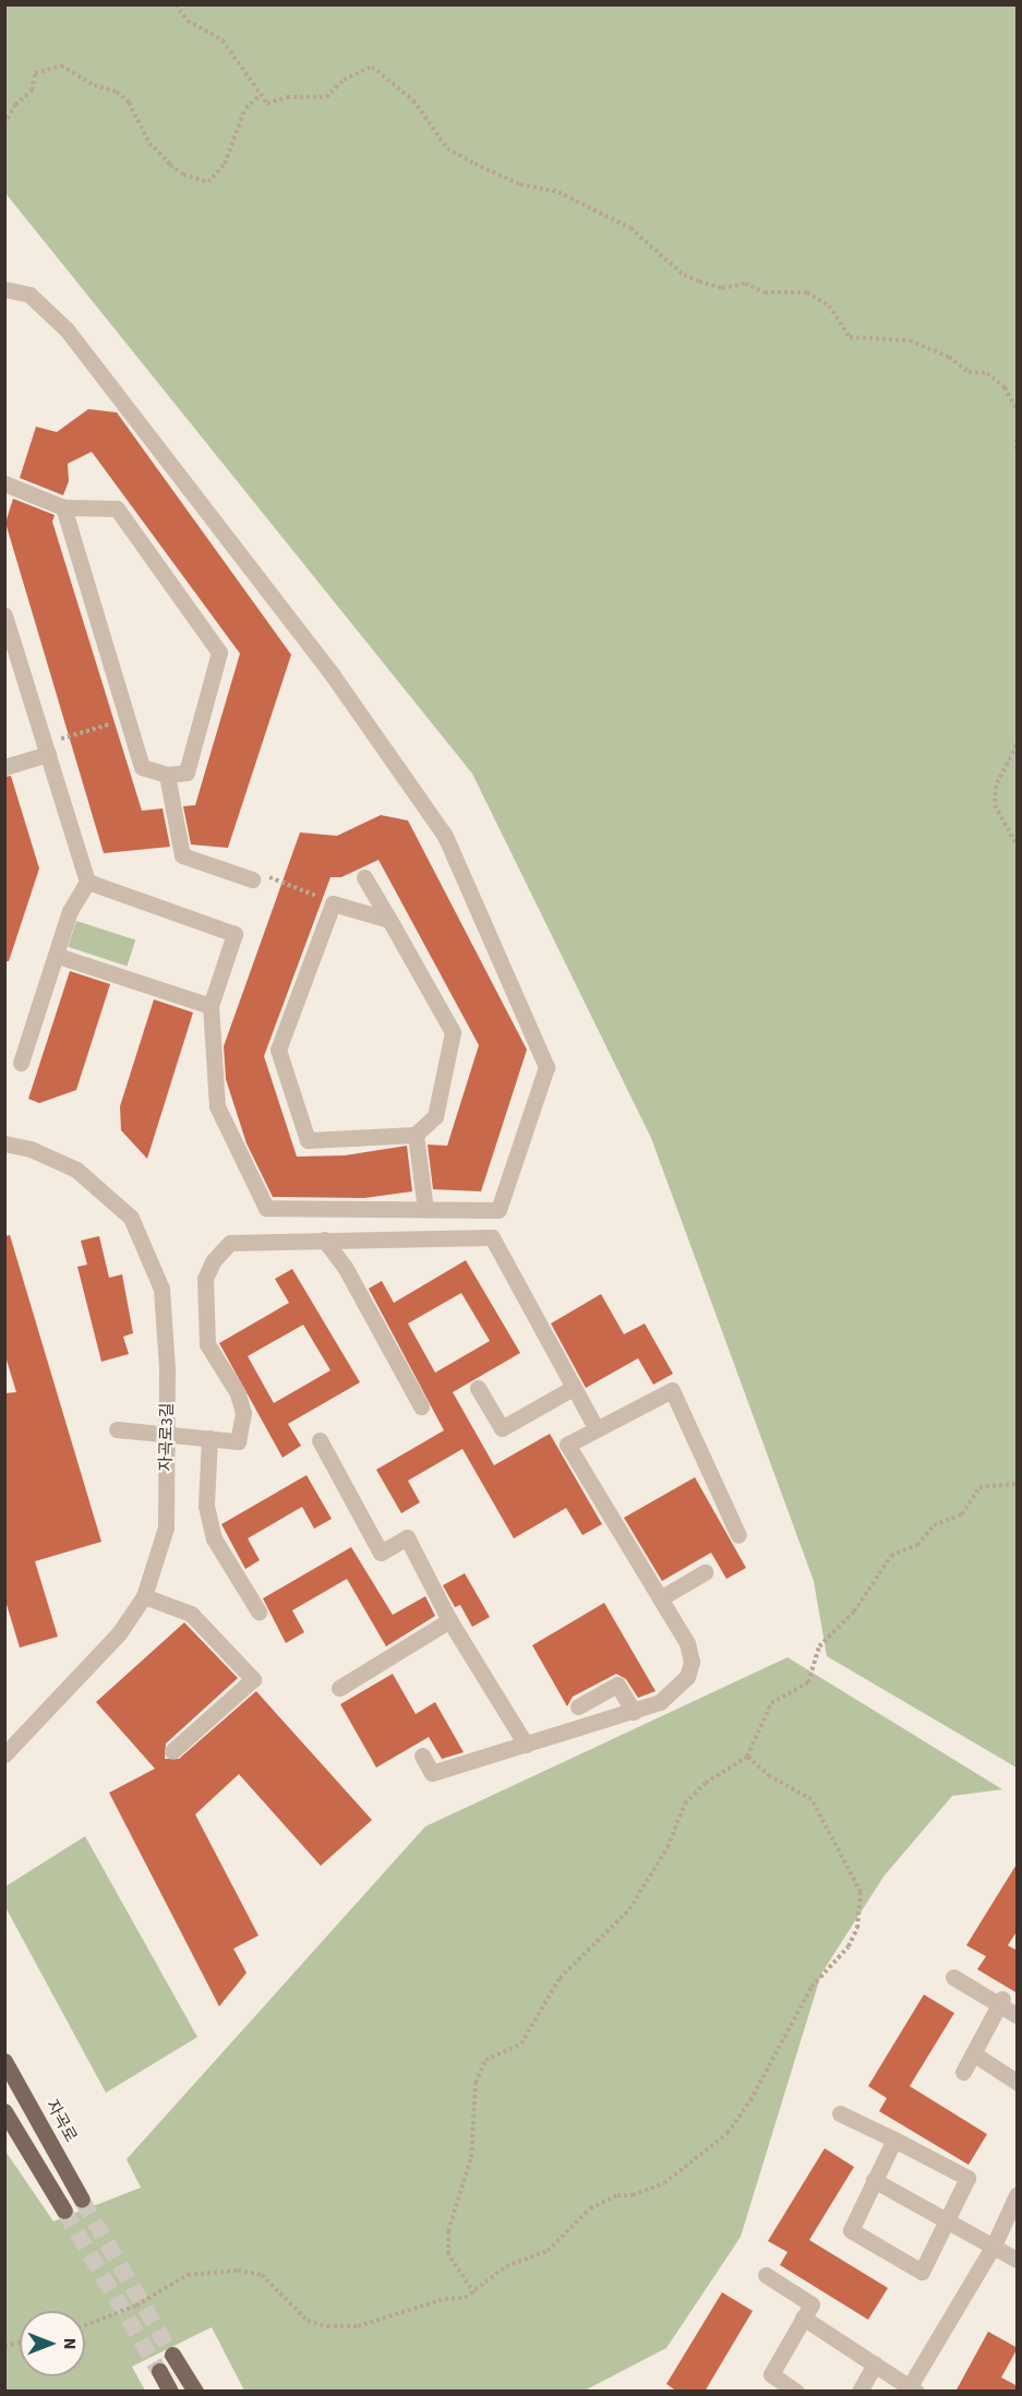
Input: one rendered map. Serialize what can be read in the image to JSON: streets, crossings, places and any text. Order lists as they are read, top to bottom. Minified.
{"streets":{"main road":["자곡로"],"street":["자곡로3길"]},"north":"right"}
